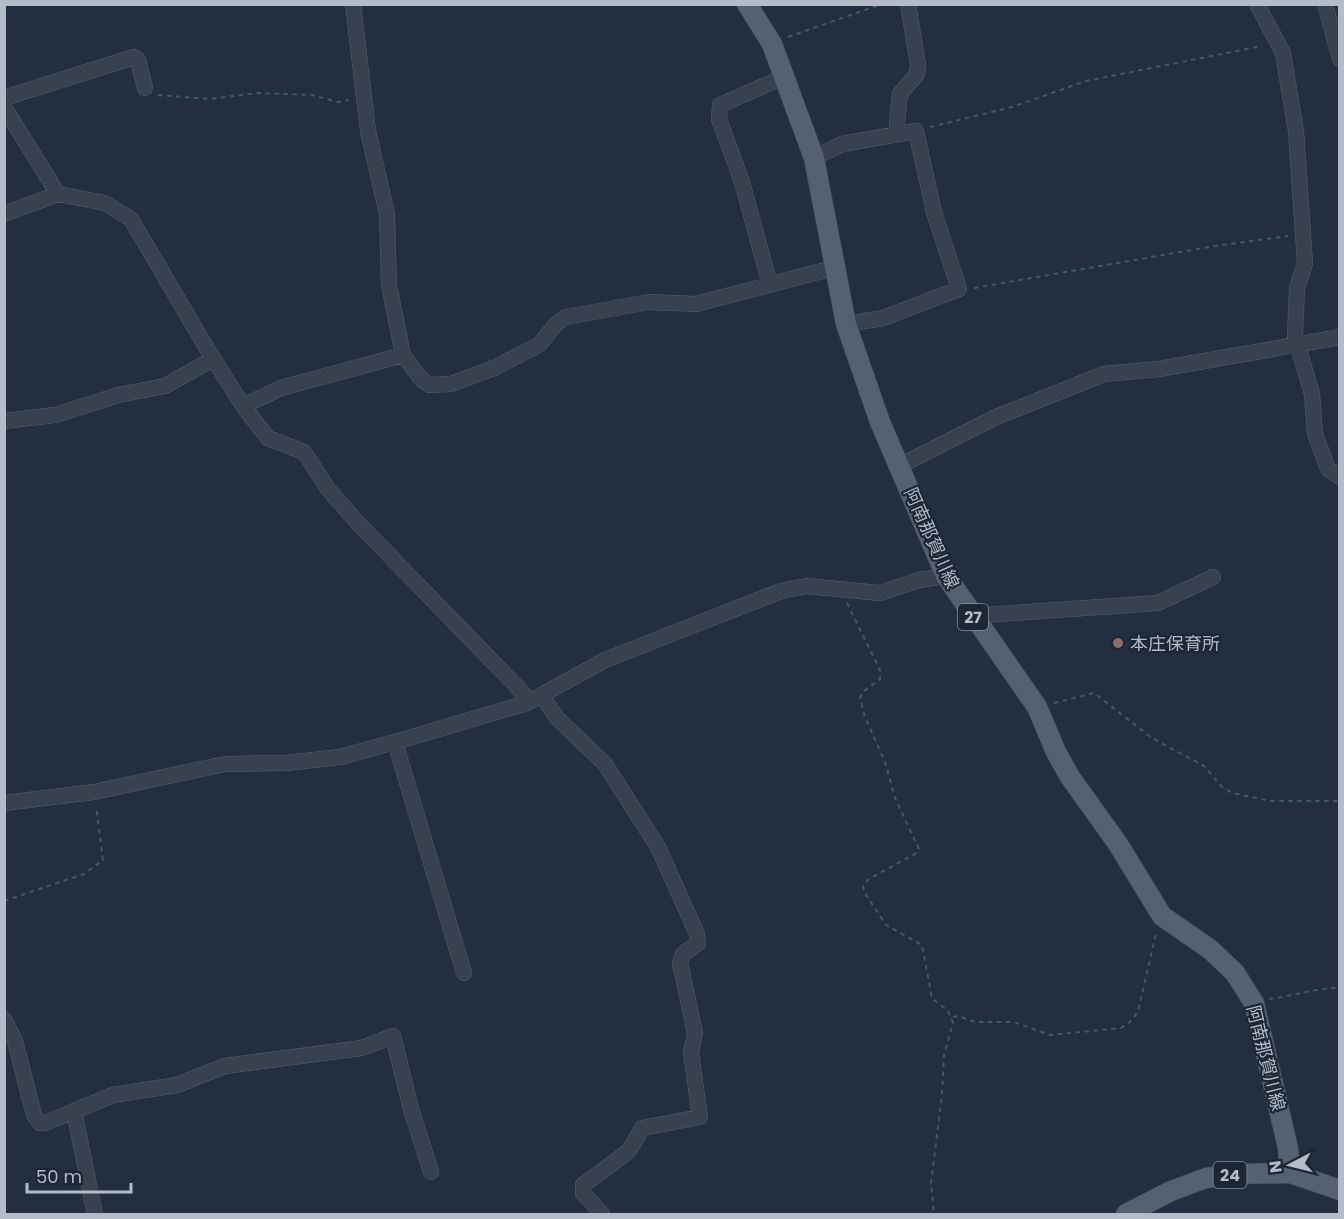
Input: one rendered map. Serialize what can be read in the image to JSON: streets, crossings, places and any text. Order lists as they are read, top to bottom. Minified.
{"streets":{"main road":["阿南那賀川線","27","24"]},"crossings":[["阿南那賀川線","24"]],"places":["本庄保育所"],"scale_bar":"50 m","north":"left"}
